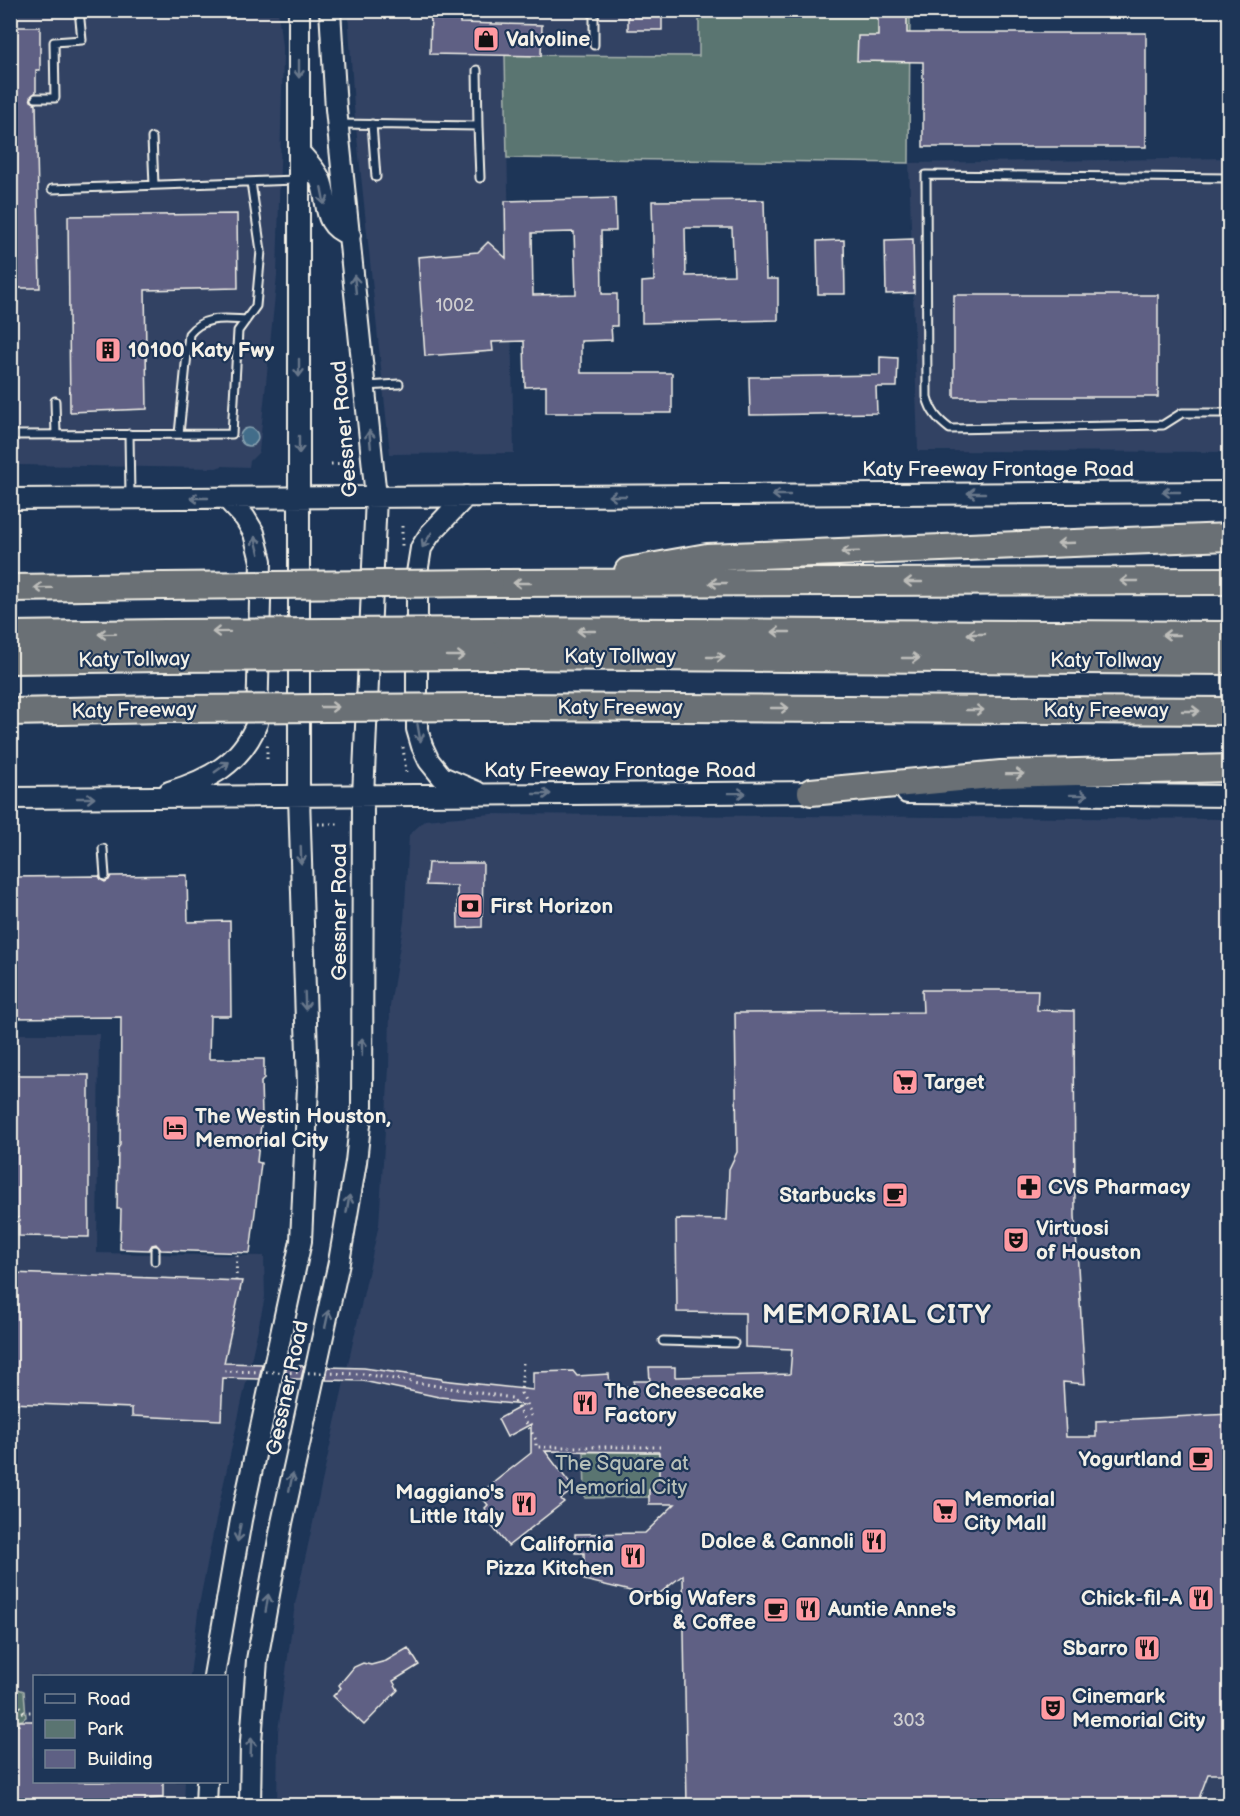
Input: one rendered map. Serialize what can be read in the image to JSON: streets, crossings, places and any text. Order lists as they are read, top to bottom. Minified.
{"streets":{"highway":["Katy Tollway","Katy Freeway"],"main road":["Gessner Road","Katy Freeway Frontage Road"]},"crossings":[["Gessner Road","Katy Freeway Frontage Road"]],"districts":["MEMORIAL CITY"],"parks":["The Square at Memorial City"],"places":{"shop":["Valvoline"],"building":["10100 Katy Fwy"],"bank":["First Horizon"],"supermarket":["Target","Memorial City Mall"],"hotel":["The Westin Houston, Memorial City"],"pharmacy":["CVS Pharmacy"],"cafe":["Starbucks","Yogurtland","Orbig Wafers & Coffee"],"theatre":["Virtuosi of Houston","Cinemark Memorial City"],"restaurant":["The Cheesecake Factory","Maggiano's Little Italy","Dolce & Cannoli","California Pizza Kitchen","Chick-fil-A","Auntie Anne's","Sbarro"]},"house_numbers":["1002","303"],"legend":["Road","Park","Building"]}
